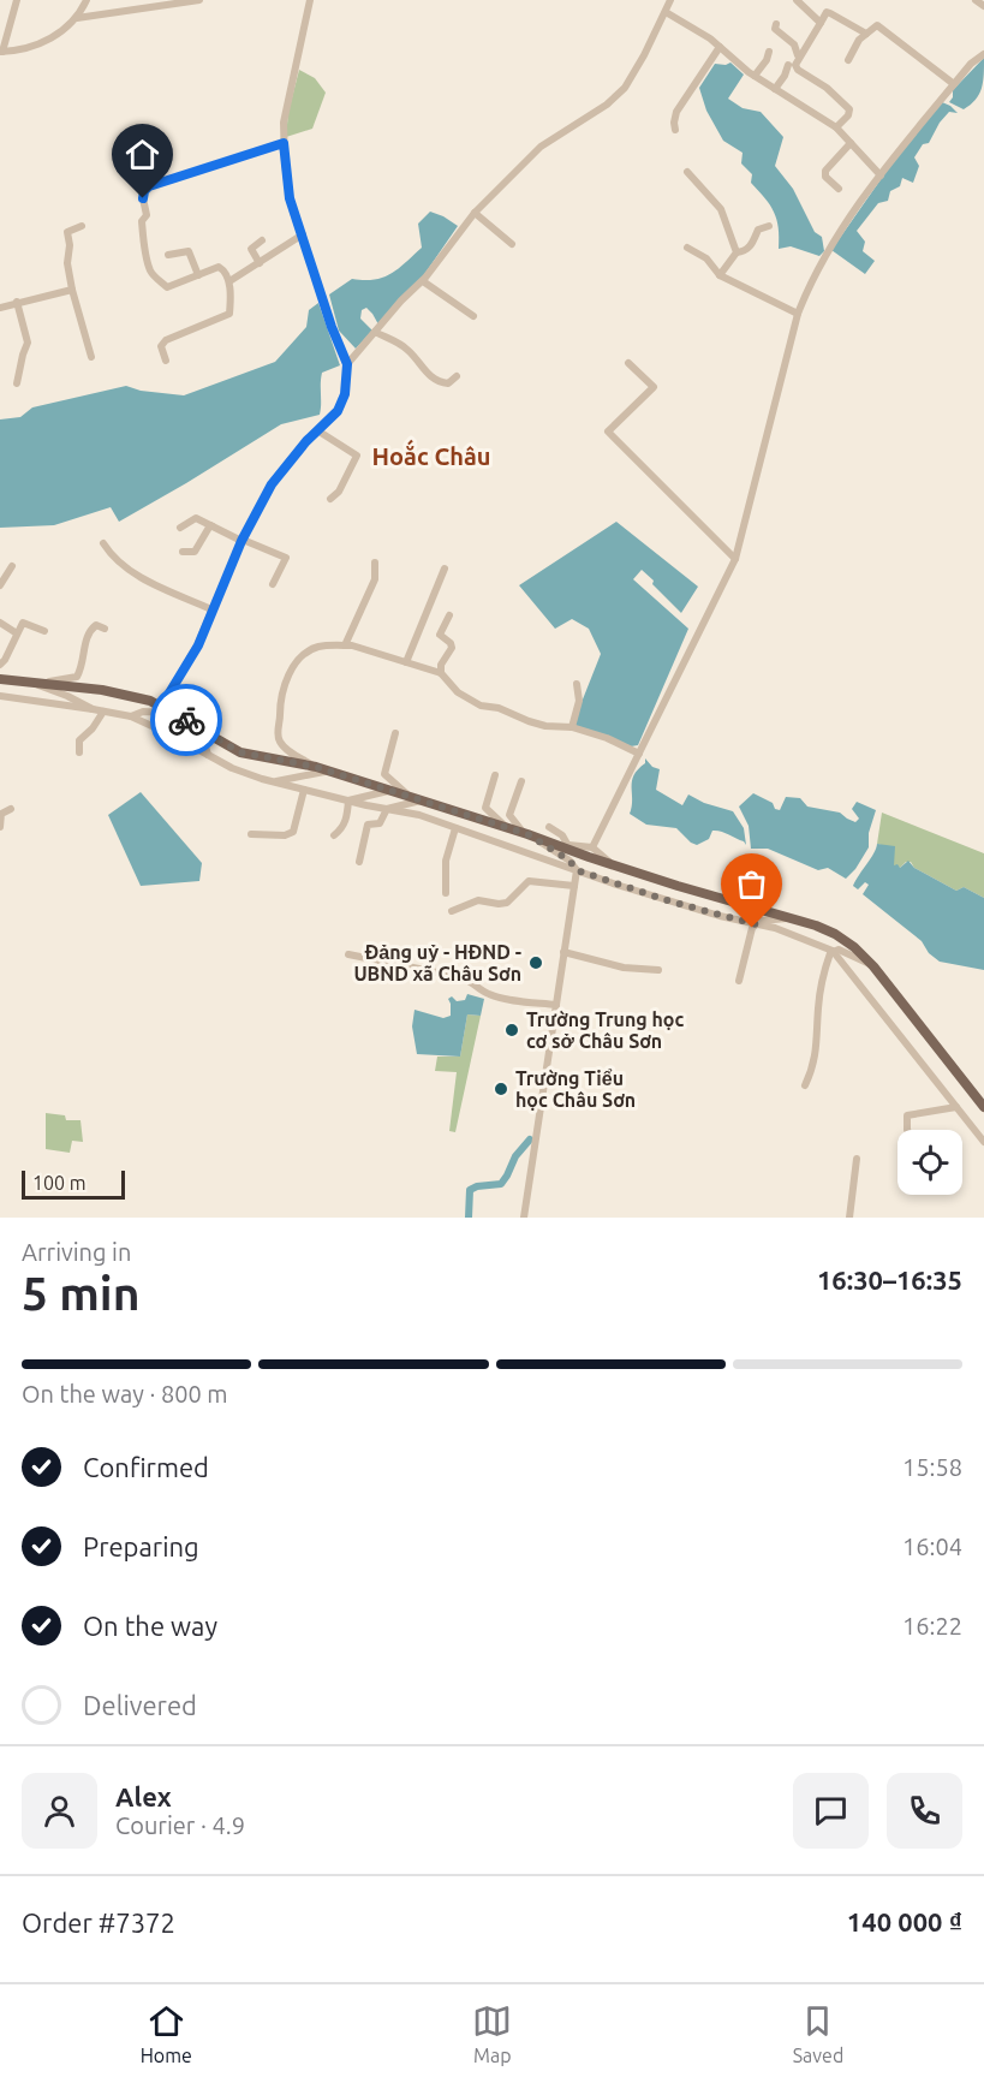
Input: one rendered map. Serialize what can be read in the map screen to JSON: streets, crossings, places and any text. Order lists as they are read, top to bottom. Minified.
{"districts":["Hoắc Châu"],"places":["Đảng uỷ - HĐND - UBND xã Châu Sơn","Trường Trung học cơ sở Châu Sơn","Trường Tiểu học Châu Sơn"],"scale_bar":"100 m","page":{"scale":"100 m","heading":["5 min","Arriving in","16:30–16:35"],"panel":["Alex","Courier · 4.9","Order #7372","140 000 ₫"],"bar":"On the way · 800 m","list":[["Confirmed","15:58"],["Preparing","16:04"],["On the way","16:22"],"Delivered"],"tabs":["Home","Map","Saved"]}}
